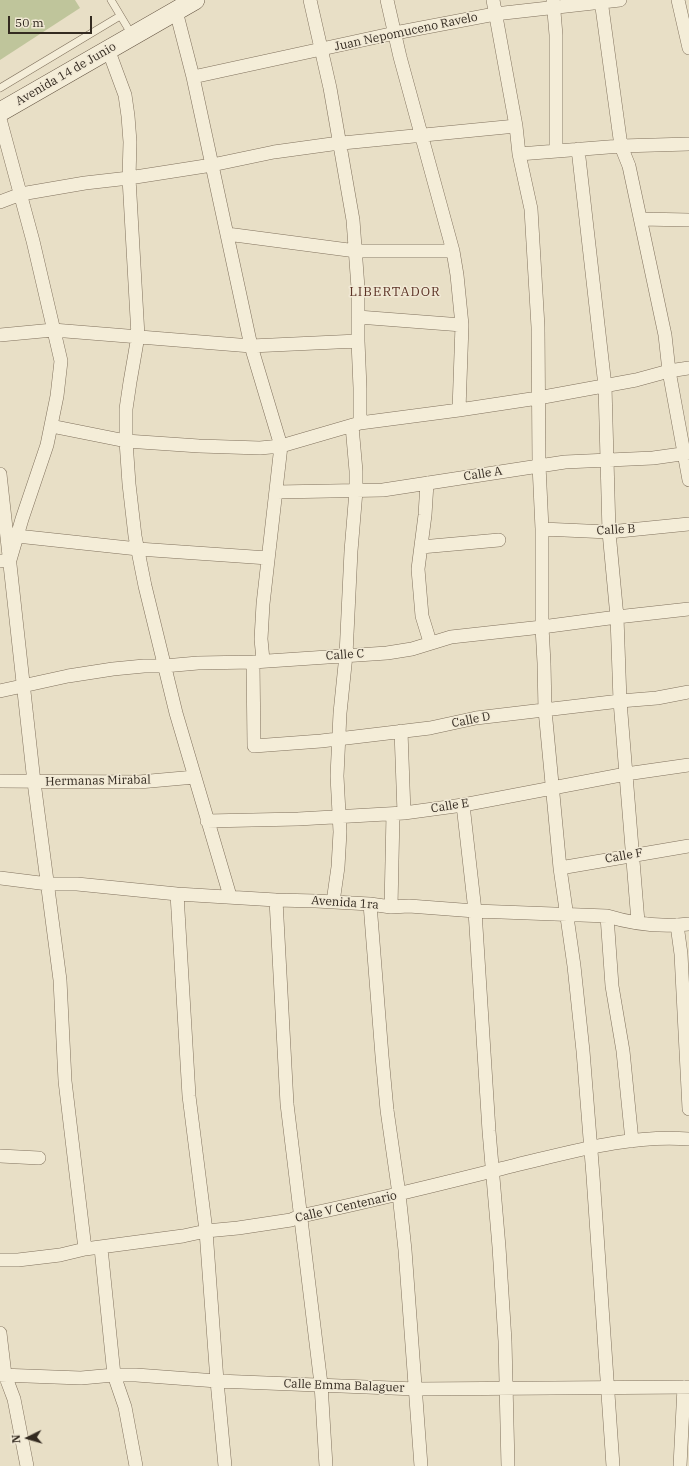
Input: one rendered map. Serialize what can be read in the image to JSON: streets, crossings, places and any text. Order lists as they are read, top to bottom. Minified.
{"streets":{"street":["Juan Nepomuceno Ravelo","Avenida 14 de Junio","Calle A","Calle B","Calle C","Calle D","Hermanas Mirabal","Calle E","Calle F","Avenida 1ra","Calle V Centenario","Calle Emma Balaguer"]},"crossings":[["Calle C","Calle D"]],"districts":["LIBERTADOR"],"scale_bar":"50 m","north":"left"}
